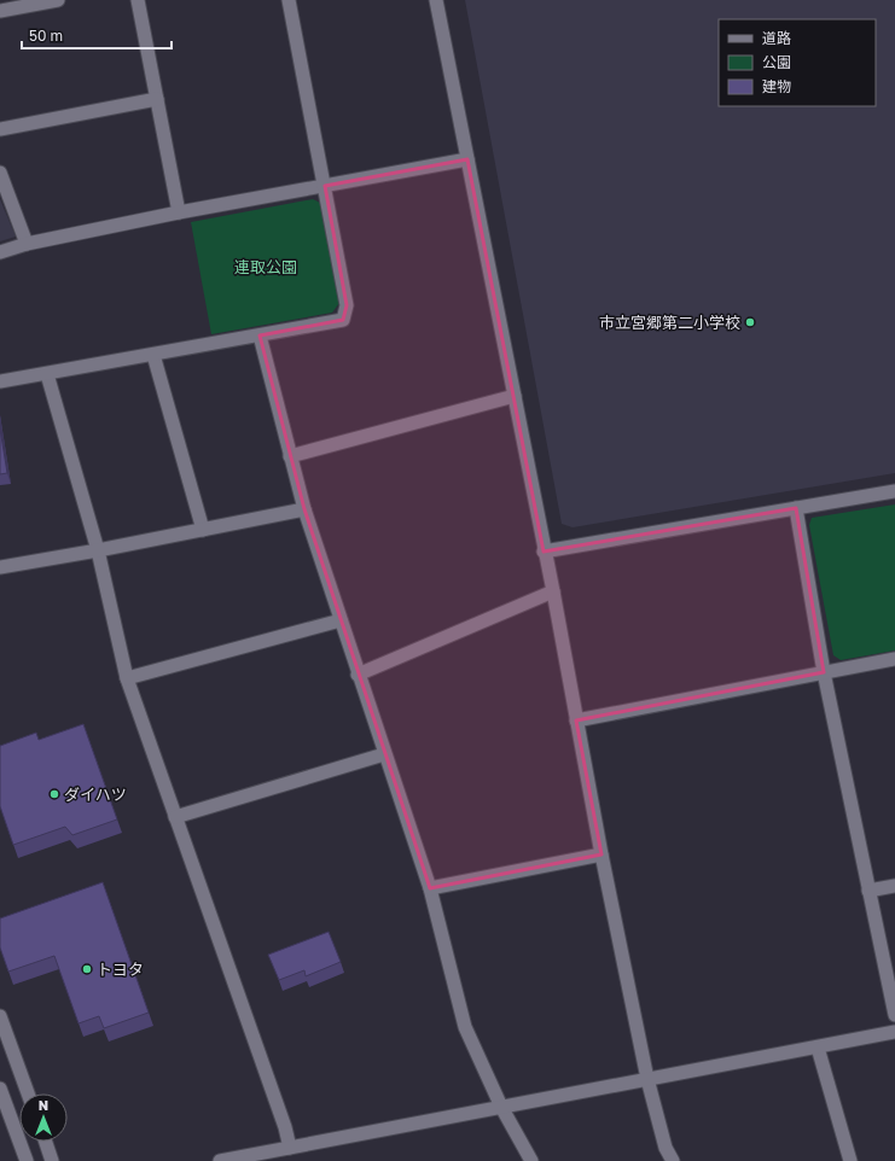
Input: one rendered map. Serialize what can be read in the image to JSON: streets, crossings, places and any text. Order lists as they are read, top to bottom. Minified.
{"parks":["連取公園"],"places":["市立宮郷第二小学校","ダイハツ","トヨタ"],"legend":["道路","公園","建物"],"scale_bar":"50 m","north":"top"}
